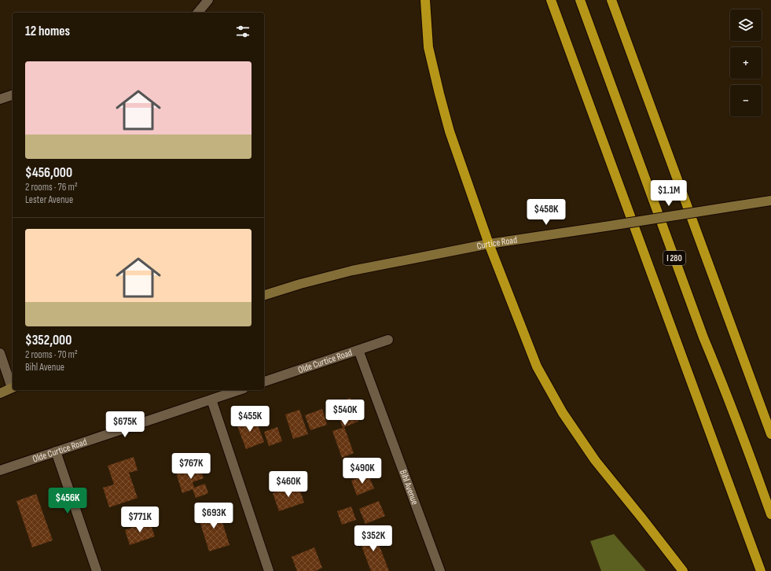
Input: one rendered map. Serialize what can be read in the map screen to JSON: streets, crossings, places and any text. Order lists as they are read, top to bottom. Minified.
{"streets":{"highway":["I 280"],"street":["Curtice Road","Olde Curtice Road","Bihl Avenue"]},"crossings":[["Olde Curtice Road","Bihl Avenue"]],"page":{"map_buttons":["+","−"],"heading":"12 homes","list":[{"name":"$456,000","note":"2 rooms · 76 m² · Lester Avenue"},{"name":"$352,000","note":"2 rooms · 70 m² · Bihl Avenue"}],"price":["$1.1M","$458K","$540K","$455K","$675K","$767K","$490K","$460K","$456K","$693K","$771K","$352K"]}}
